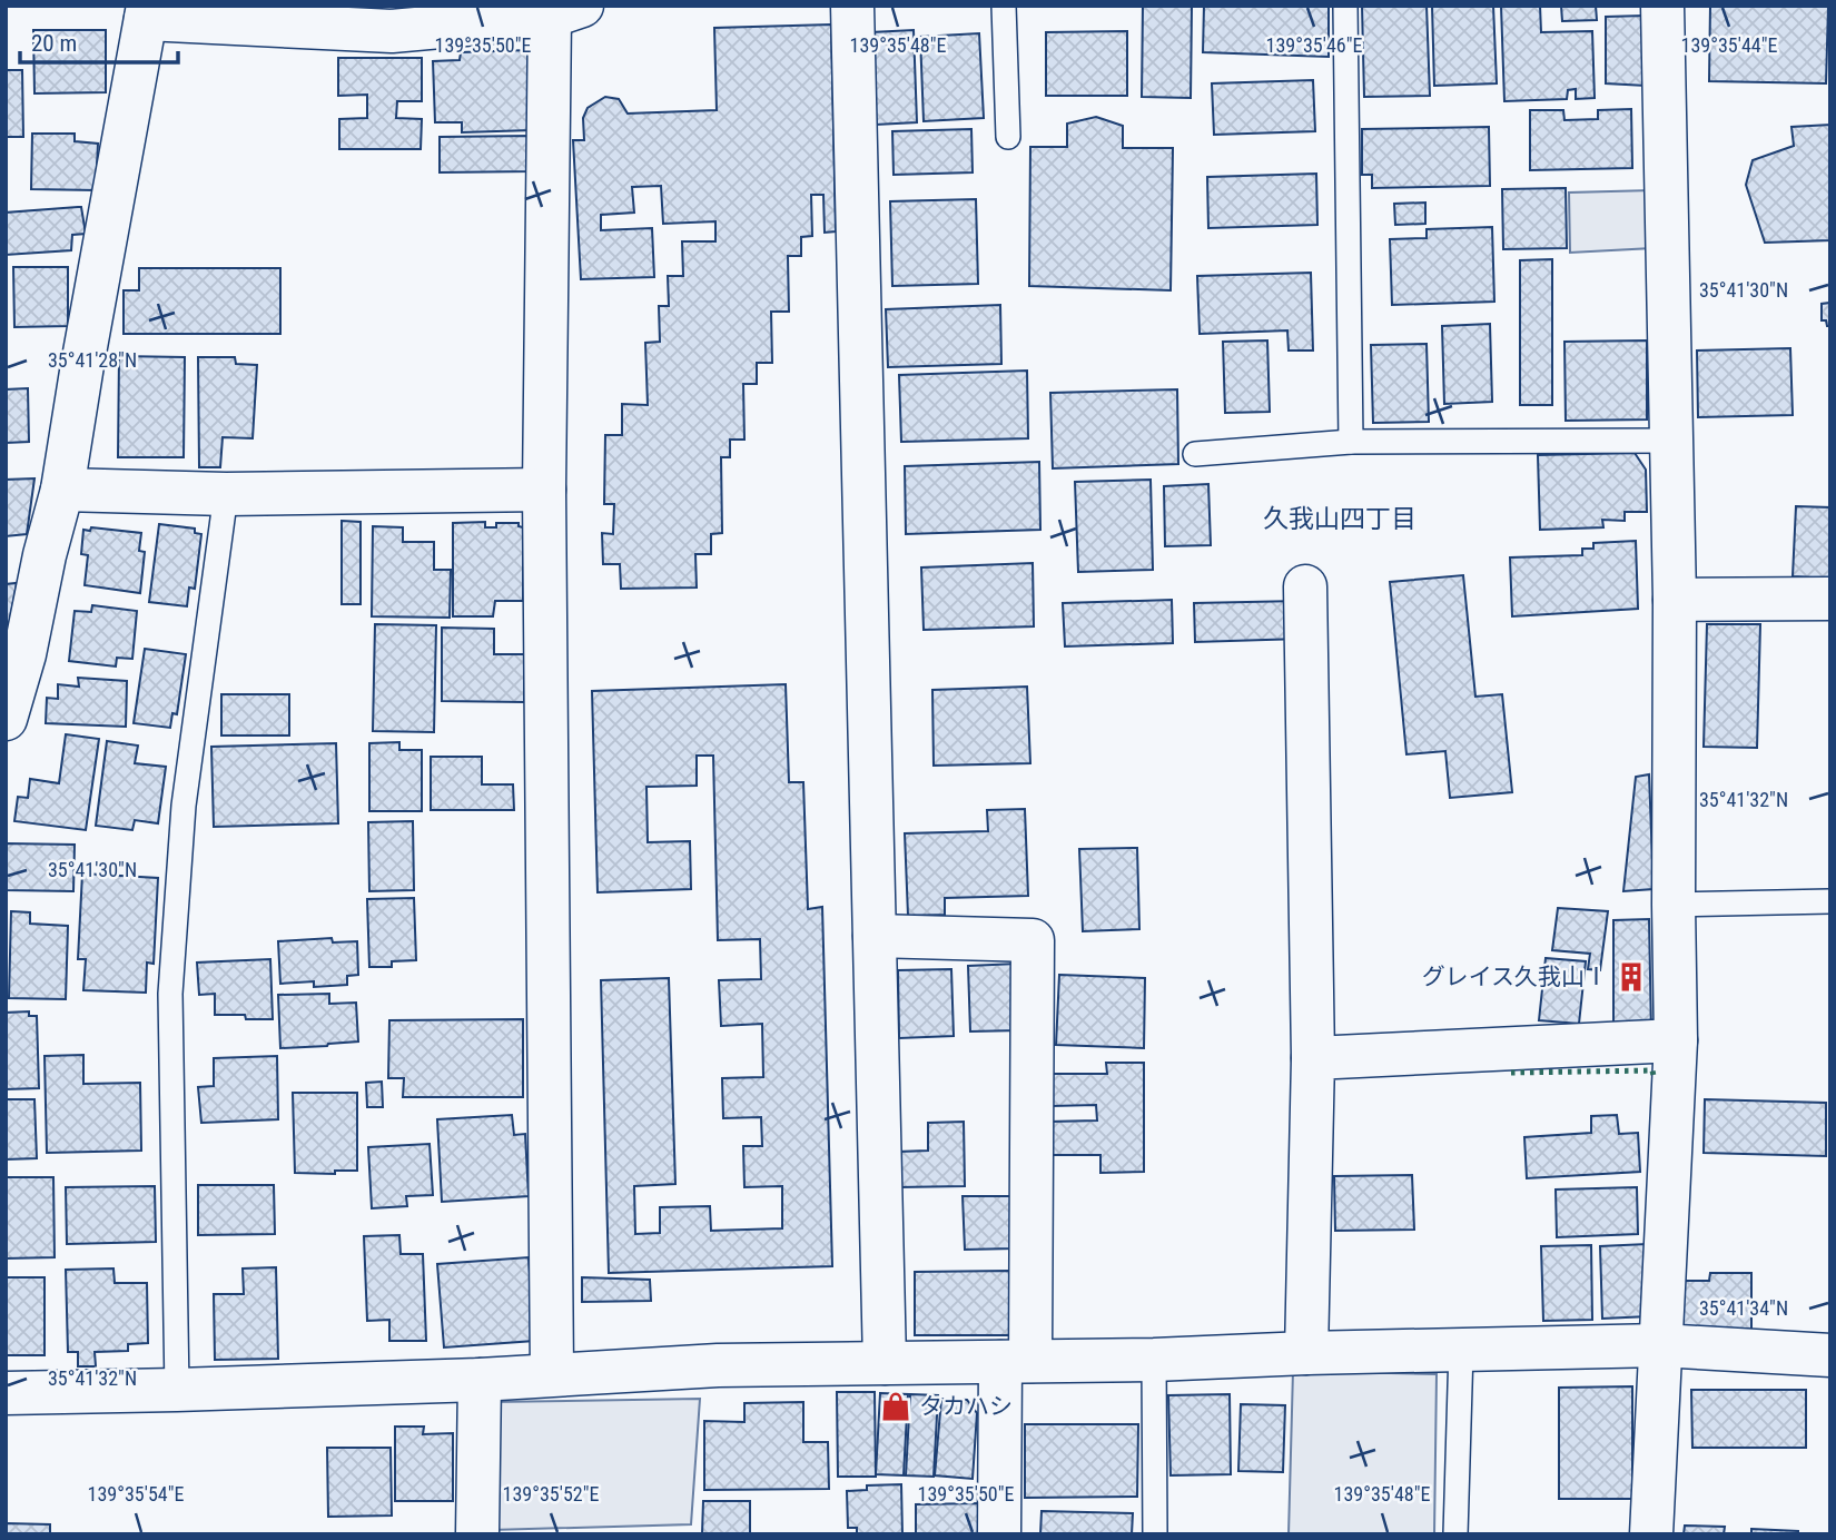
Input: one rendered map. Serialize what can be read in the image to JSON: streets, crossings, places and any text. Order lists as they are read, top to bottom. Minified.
{"districts":["久我山四丁目"],"places":{"building":["グレイス久我山Ⅰ"],"shop":["タカハシ"]},"scale_bar":"20 m","coordinates":["139°35'50\"E","139°35'48\"E","139°35'46\"E","139°35'44\"E","35°41'30\"N","35°41'28\"N","35°41'32\"N","35°41'34\"N","139°35'54\"E","139°35'52\"E"]}
